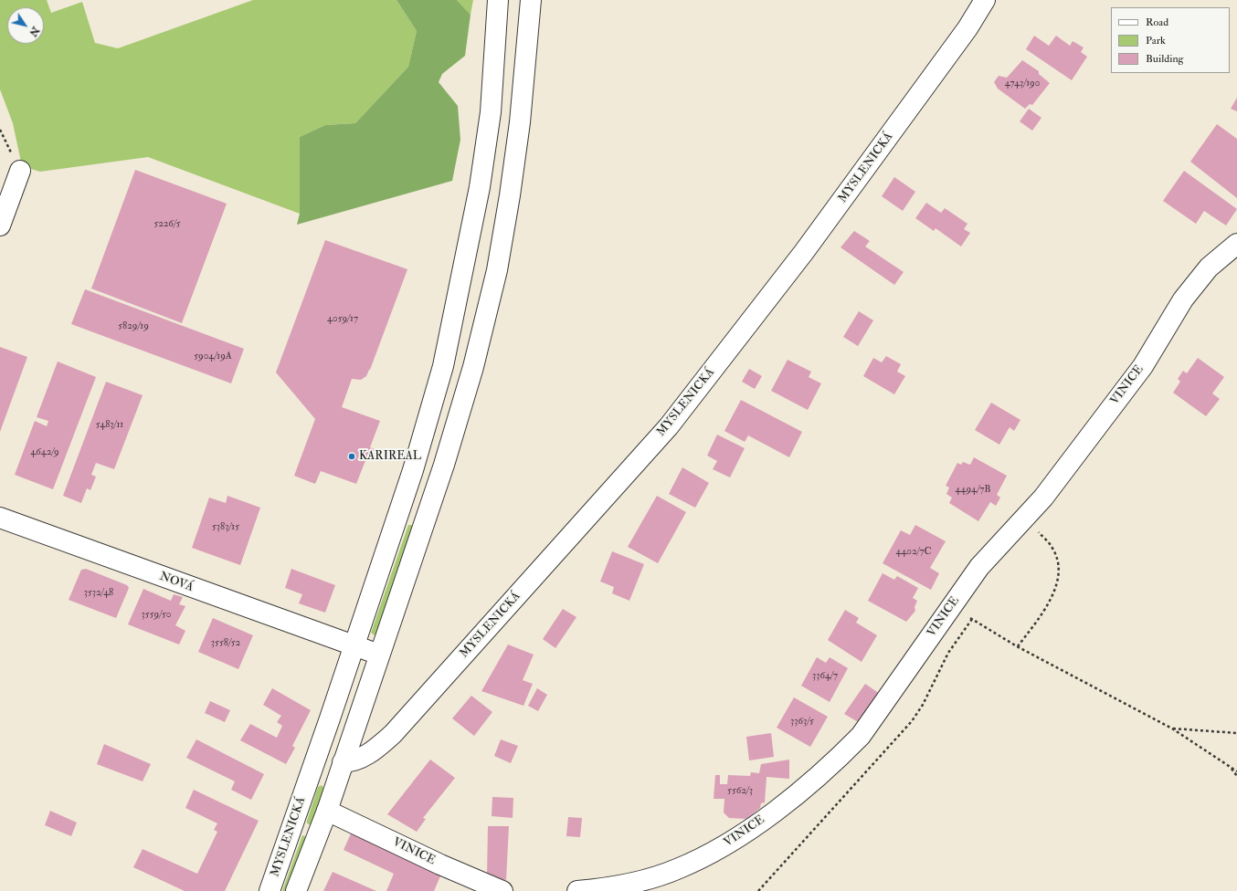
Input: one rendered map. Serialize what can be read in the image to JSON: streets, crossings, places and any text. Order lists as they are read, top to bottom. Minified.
{"streets":{"street":["MYSLENICKÁ","VINICE","NOVÁ"]},"crossings":[["MYSLENICKÁ","VINICE"],["MYSLENICKÁ","NOVÁ"]],"places":["KARIREAL"],"house_numbers":["4743/190","5226/5","4059/17","5829/19","5904/19A","5483/11","4642/9","4494/7B","5383/15","4402/7C","3532/48","3559/50","3558/52","3364/7","3363/5","5562/3"],"legend":["Road","Park","Building"],"north":"bottom right"}
